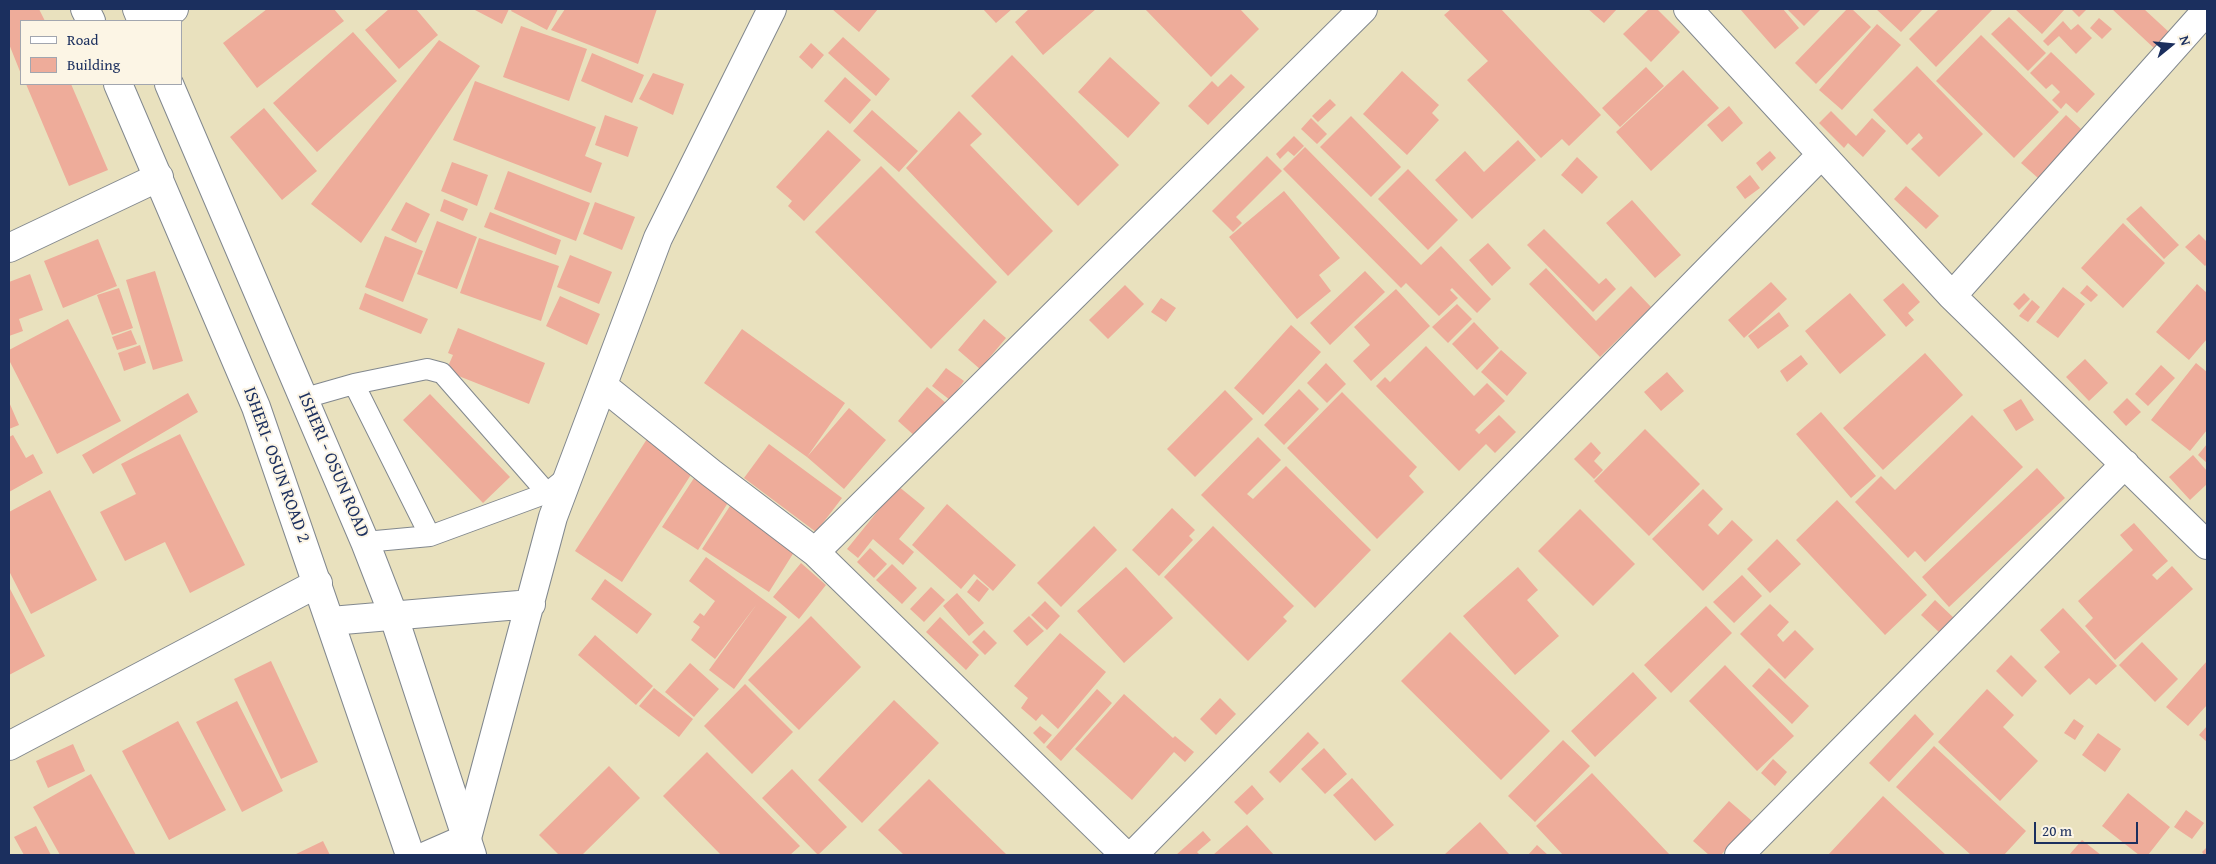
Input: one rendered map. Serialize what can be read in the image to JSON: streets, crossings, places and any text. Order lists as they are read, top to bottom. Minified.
{"streets":{"street":["ISHERI- OSUN ROAD 2","ISHERI - OSUN ROAD"]},"legend":["Road","Building"],"scale_bar":"20 m","north":"right"}
